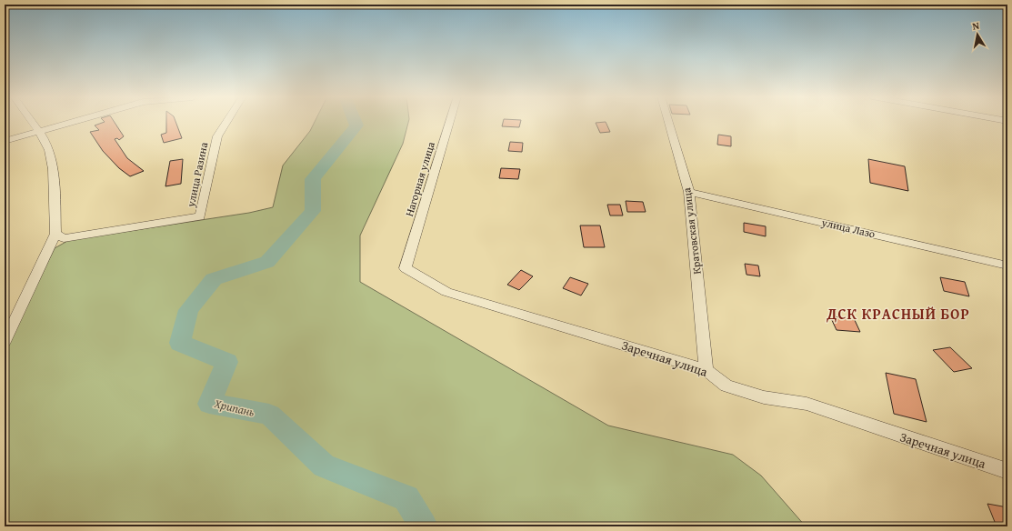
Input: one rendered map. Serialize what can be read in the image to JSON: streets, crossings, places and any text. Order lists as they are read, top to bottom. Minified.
{"streets":{"street":["улица Разина","Нагорная улица","улица Лазо","Кратовская улица","Заречная улица"]},"crossings":[["Нагорная улица","Заречная улица"],["улица Лазо","Кратовская улица"],["Кратовская улица","Заречная улица"]],"districts":["ДСК КРАСНЫЙ БОР"],"water":["Хрипань"],"north":"top"}
